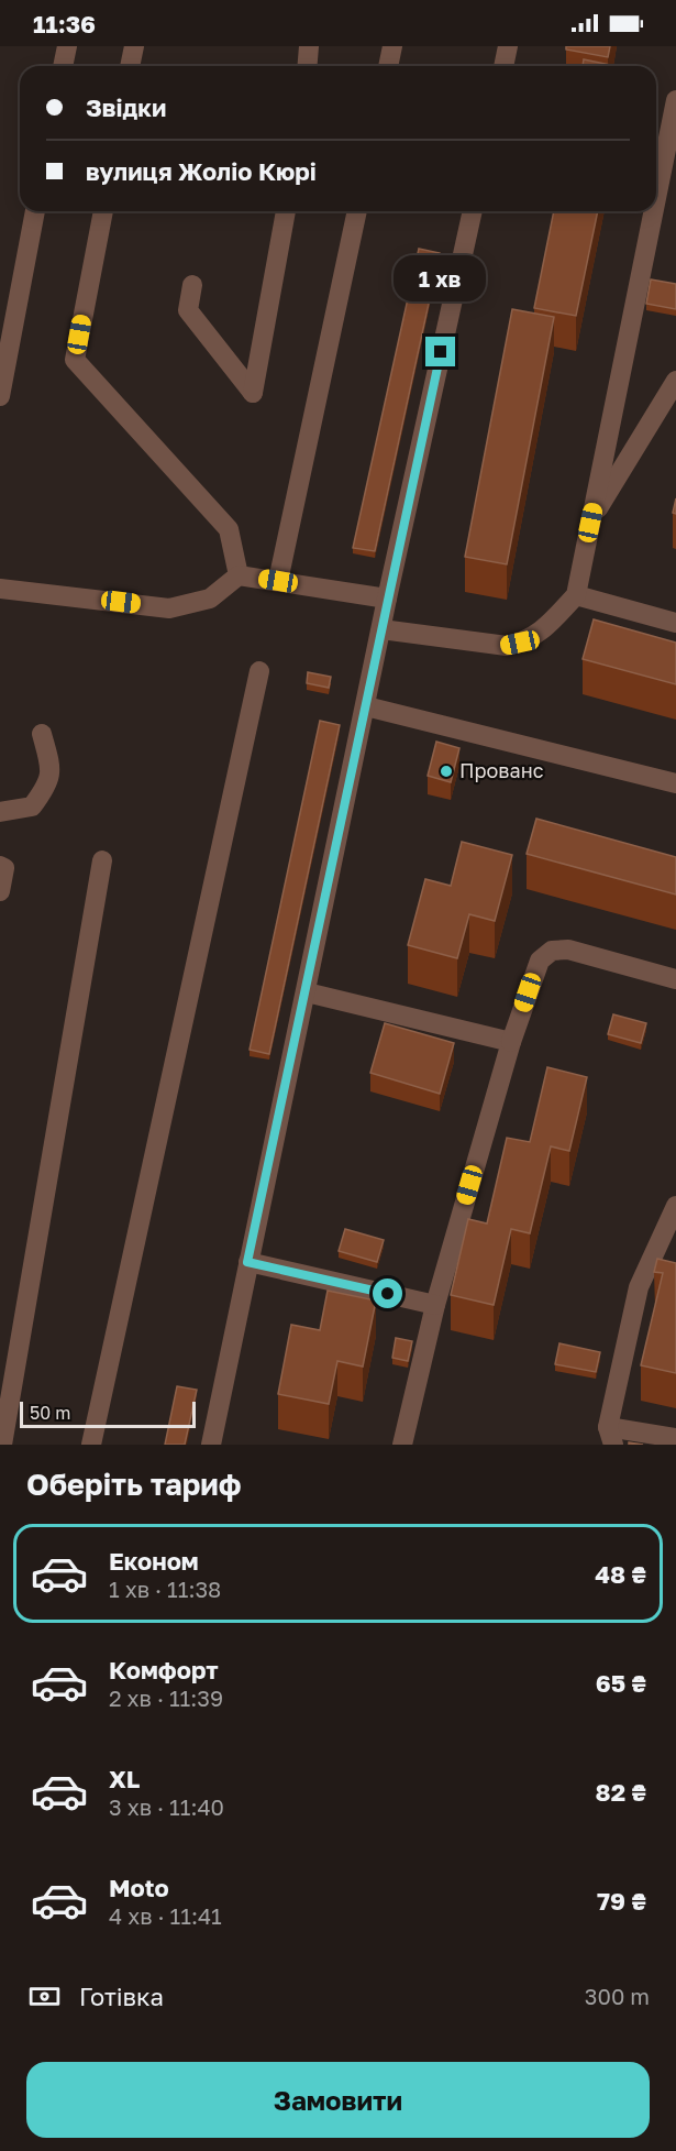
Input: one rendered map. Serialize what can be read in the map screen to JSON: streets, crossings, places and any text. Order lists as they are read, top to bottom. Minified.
{"places":["Прованс"],"scale_bar":"50 m","page":{"status":"11:36","banner":["Звідки","вулиця Жоліо Кюрі"],"bubble":"1 хв","scale":"50 m","heading":"Оберіть тариф","list":[{"name":"Економ","note":"1 хв · 11:38","value":"48 ₴"},{"name":"Комфорт","note":"2 хв · 11:39","value":"65 ₴"},{"name":"XL","note":"3 хв · 11:40","value":"82 ₴"},{"name":"Moto","note":"4 хв · 11:41","value":"79 ₴"}],"pay":["Готівка","300 m"],"buttons":"Замовити"}}
